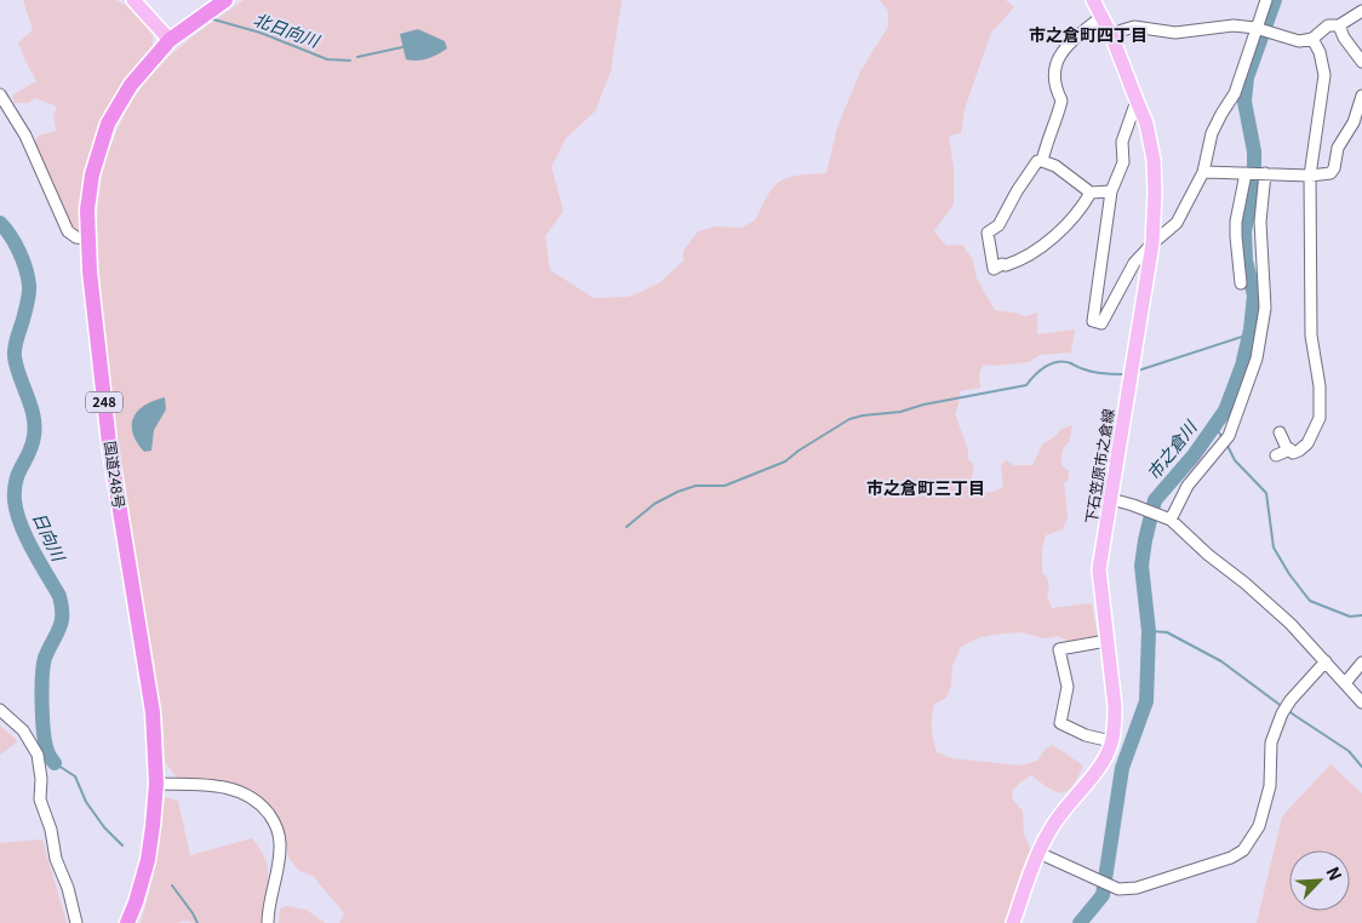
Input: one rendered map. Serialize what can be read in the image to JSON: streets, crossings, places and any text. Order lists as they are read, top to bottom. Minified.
{"streets":{"highway":["248","国道248号"],"main road":["下石笠原市之倉線"]},"districts":["市之倉町四丁目","市之倉町三丁目"],"water":["北日向川","市之倉川","日向川"],"north":"top right"}
